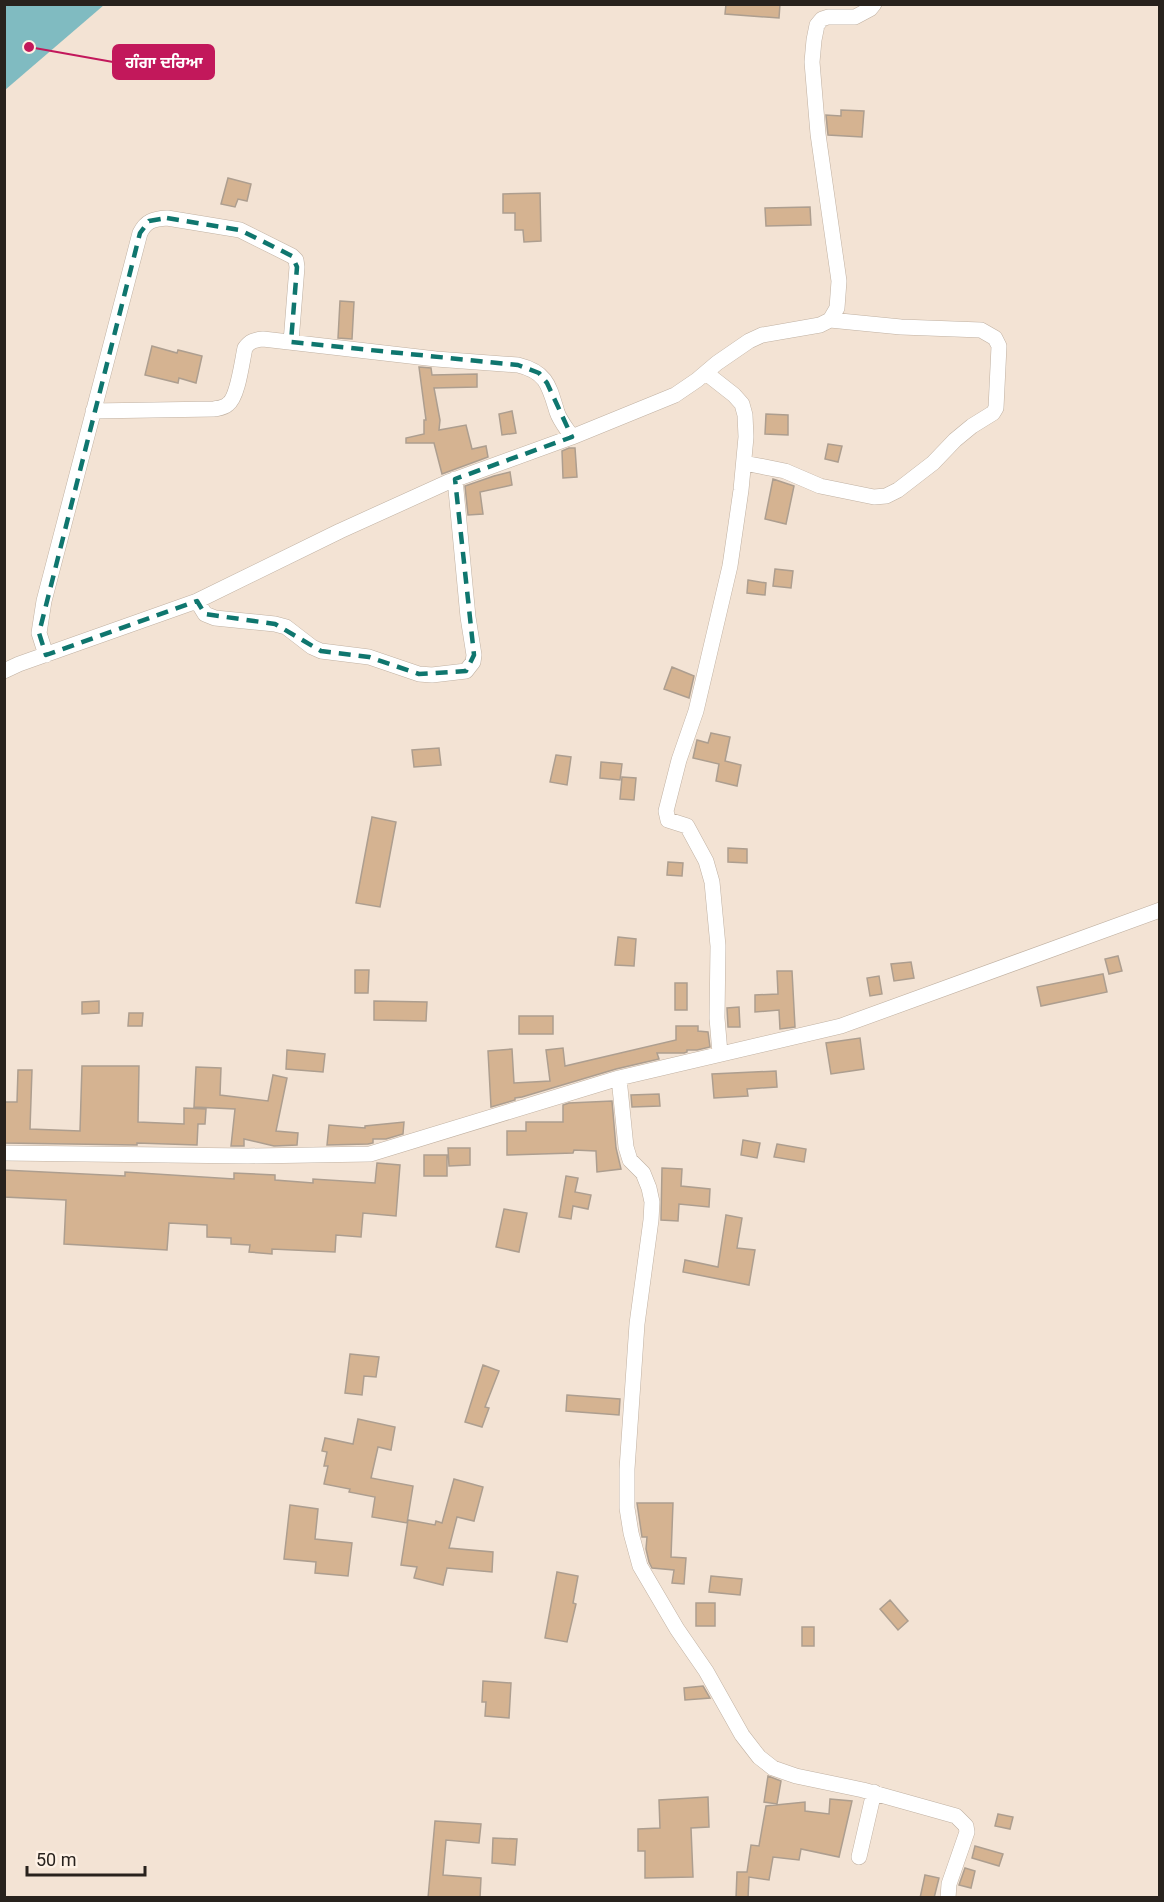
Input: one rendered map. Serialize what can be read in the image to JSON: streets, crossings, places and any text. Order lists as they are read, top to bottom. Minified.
{"places":["ਗੰਗਾ ਦਰਿਆ"],"scale_bar":"50 m"}
